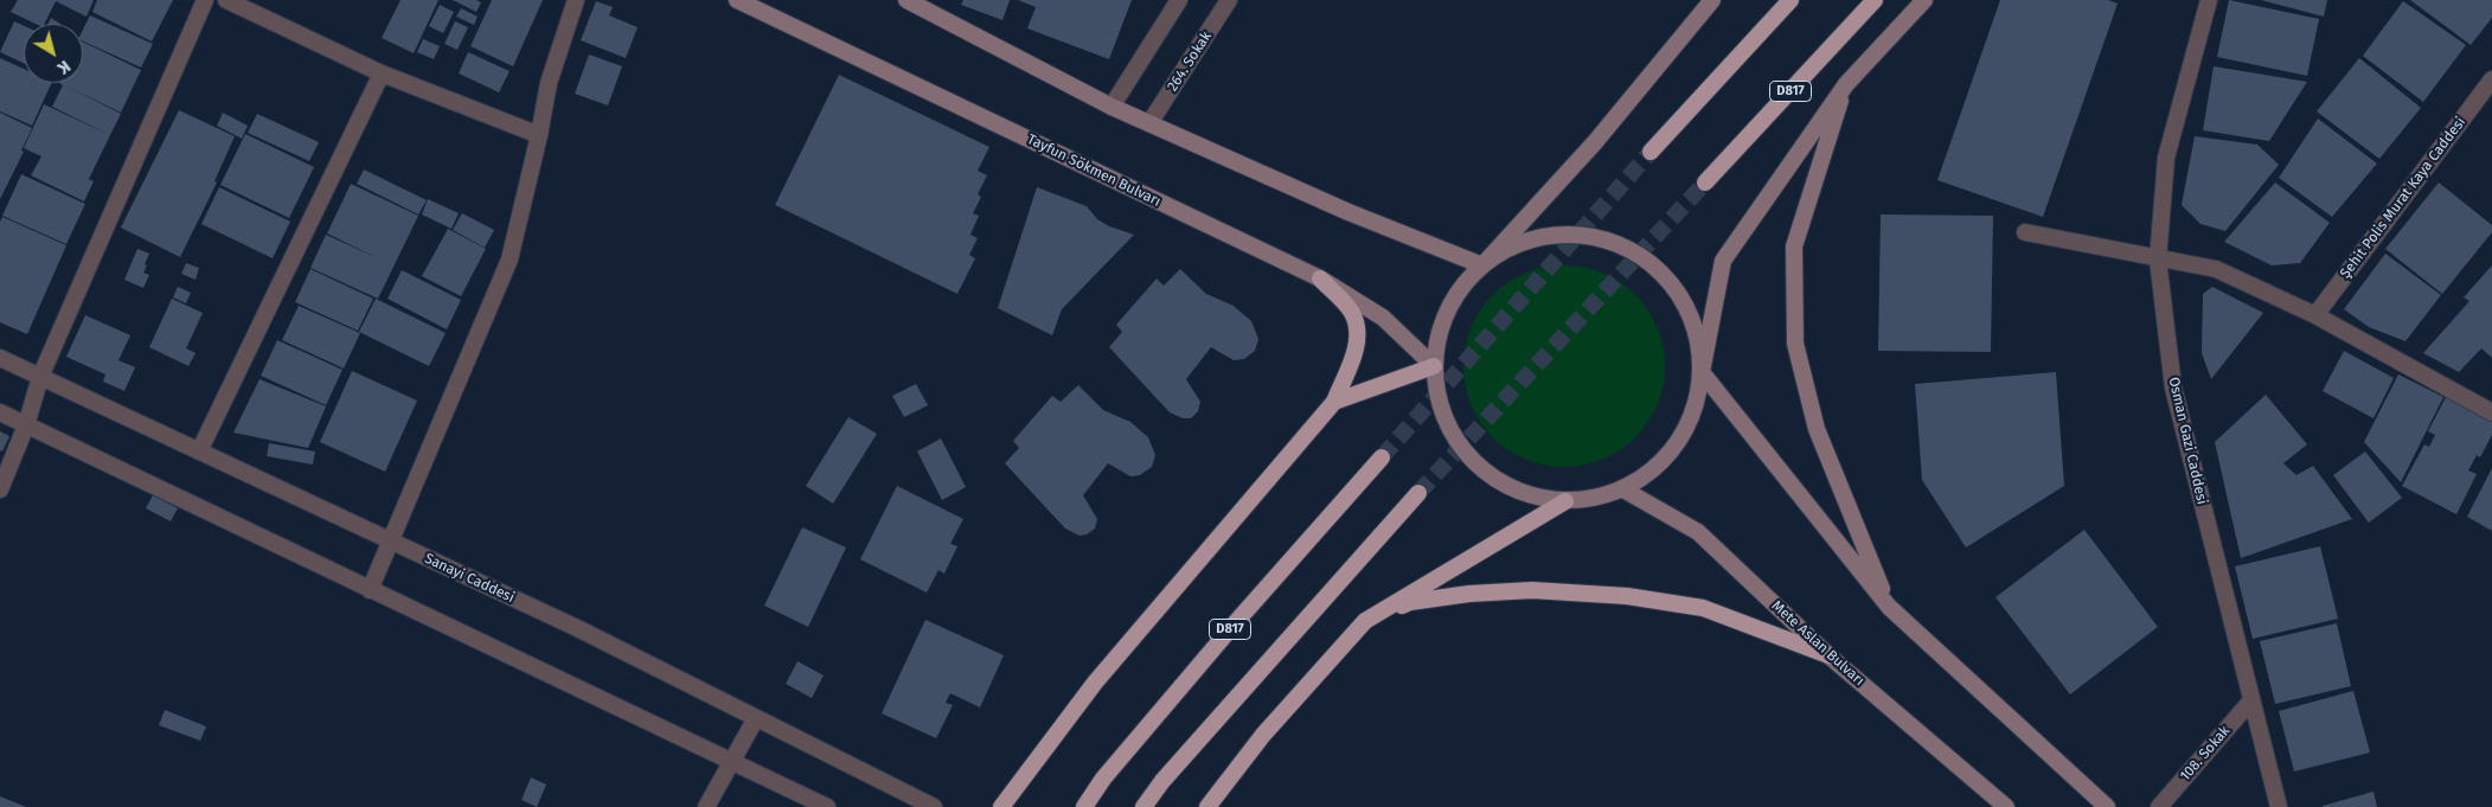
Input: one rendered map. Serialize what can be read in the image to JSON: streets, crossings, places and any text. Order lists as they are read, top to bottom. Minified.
{"streets":{"highway":["D817"],"main road":["Tayfun Sökmen Bulvarı","Mete Aslan Bulvarı"],"street":["264. Sokak","Şehit Polis Murat Kaya Caddesi","Osman Gazi Caddesi","Sanayi Caddesi","108. Sokak"]},"crossings":[["Osman Gazi Caddesi","108. Sokak"]],"north":"bottom right"}
